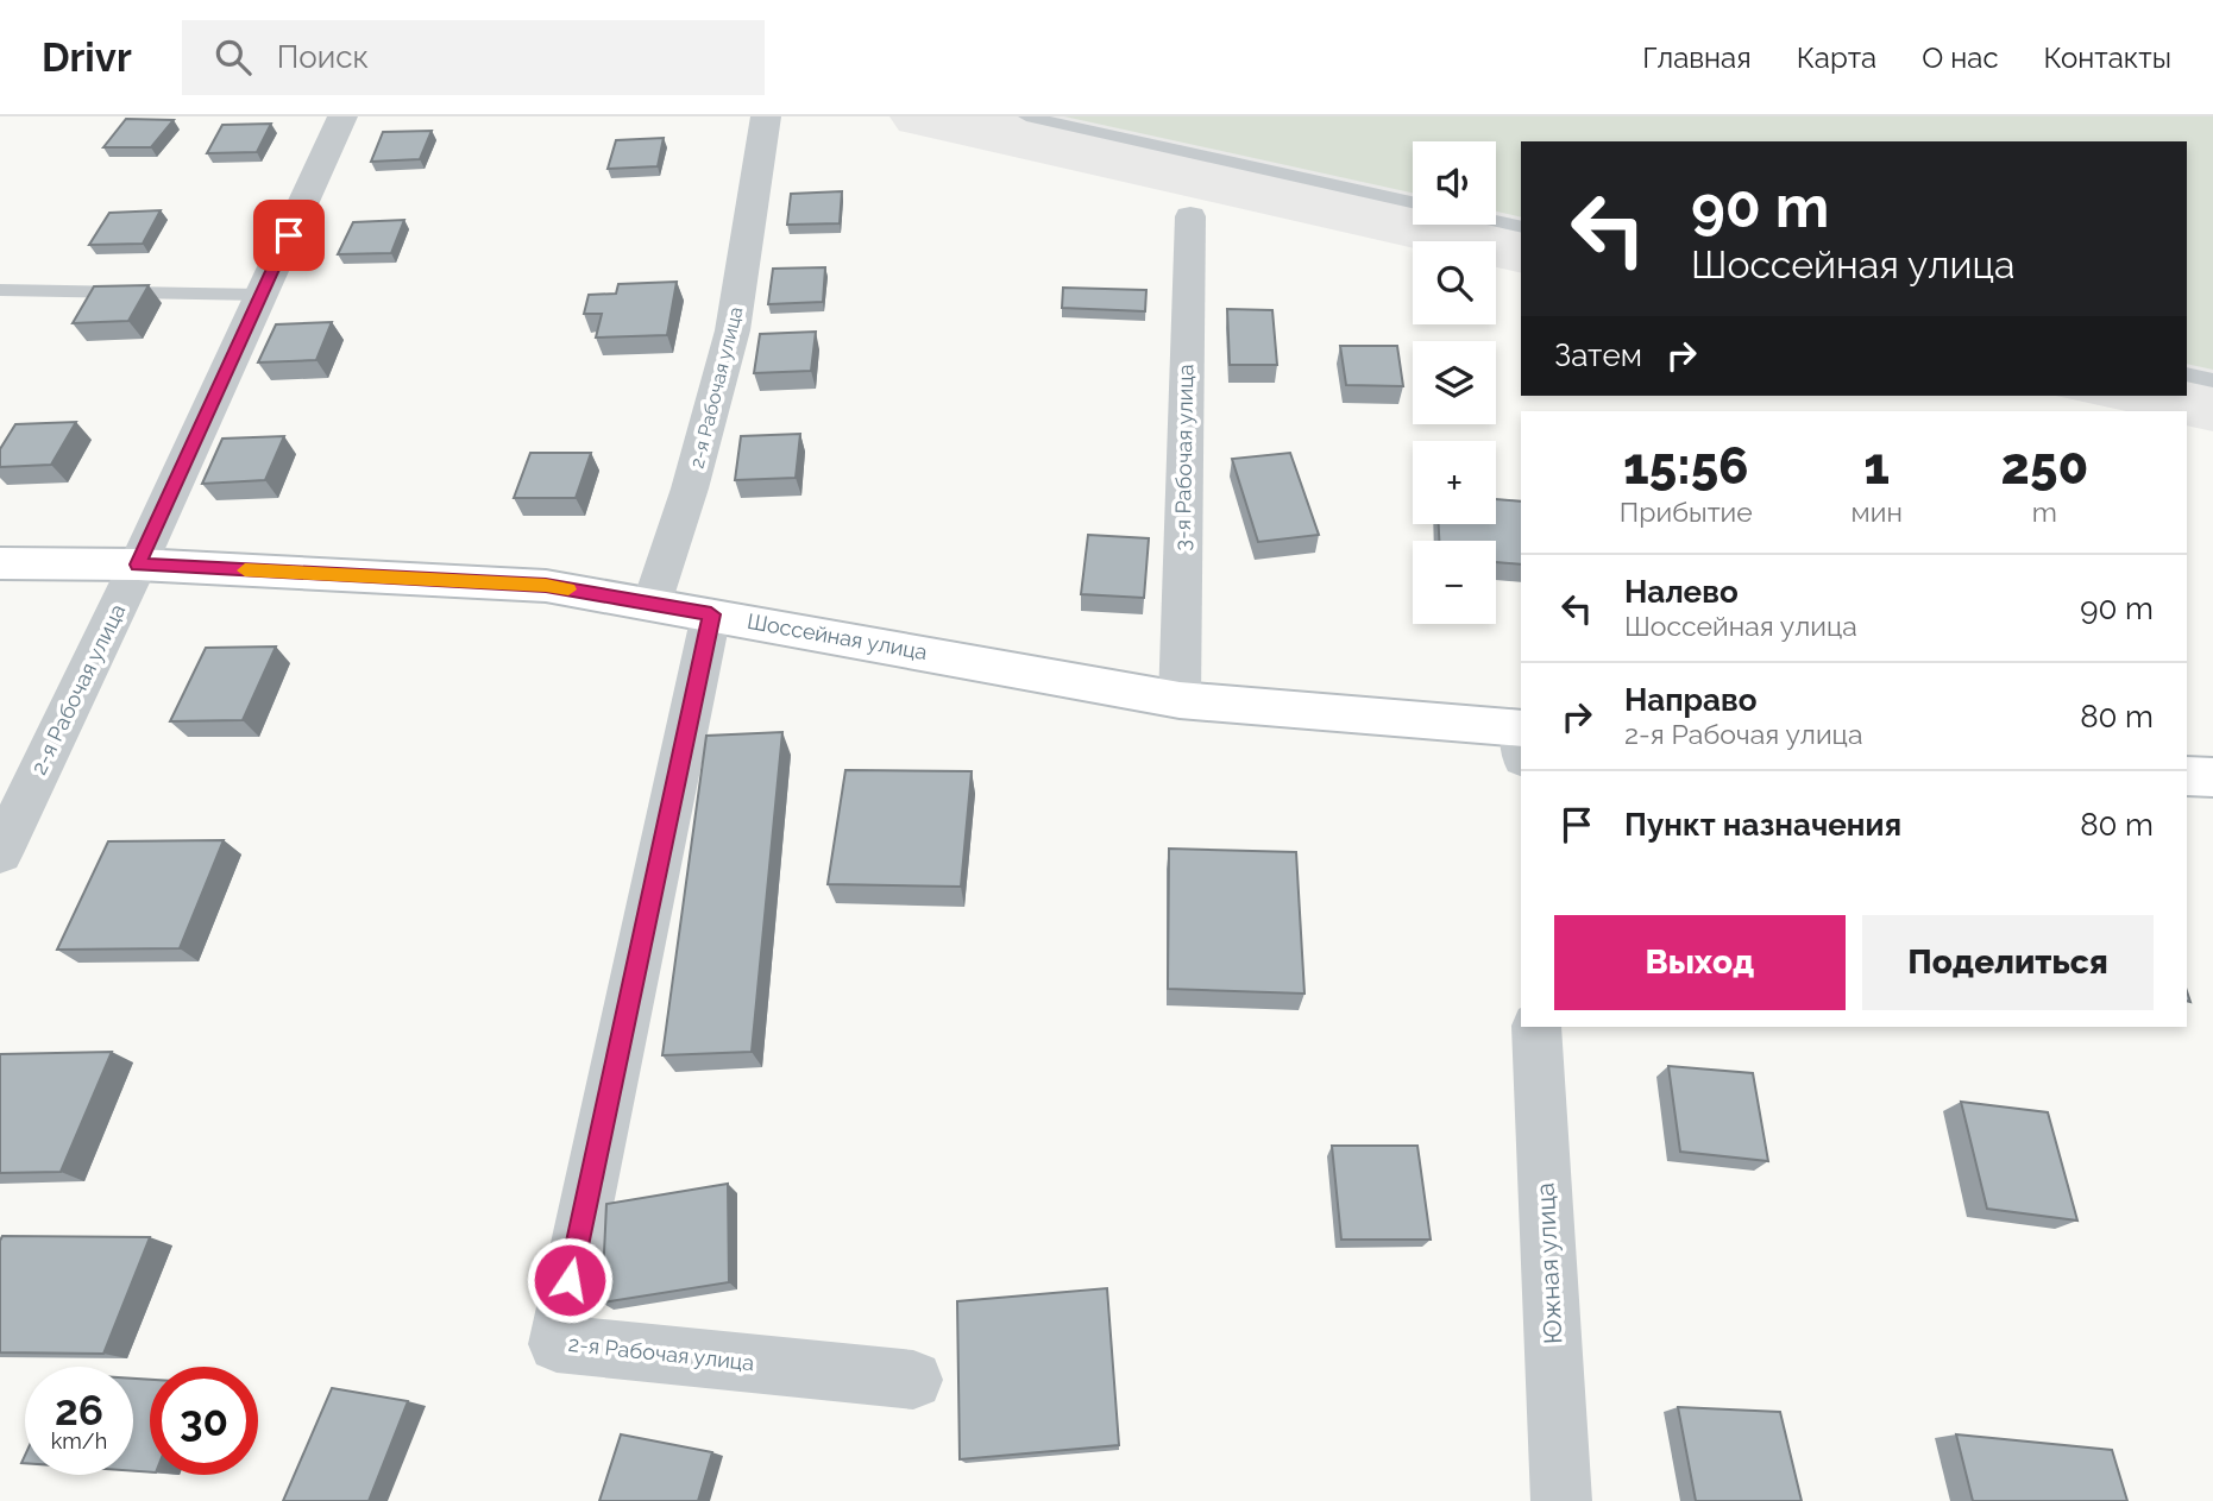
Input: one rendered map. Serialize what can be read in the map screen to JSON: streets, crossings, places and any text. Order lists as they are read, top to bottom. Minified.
{"streets":{"street":["2-я Рабочая улица","3-я Рабочая улица","Шоссейная улица","Южная улица"]},"crossings":[["2-я Рабочая улица","Шоссейная улица"],["3-я Рабочая улица","Шоссейная улица"]],"page":{"header":"Drivr","search":"Поиск","nav":["Главная","Карта","О нас","Контакты"],"map_buttons":["+","−"],"turn":["90 m","Шоссейная улица"],"then":"Затем","eta":["15:56","Прибытие","1","мин","250","m"],"list":[{"name":"Налево","note":"Шоссейная улица","value":"90 m"},{"name":"Направо","note":"2-я Рабочая улица","value":"80 m"},{"name":"Пункт назначения","value":"80 m"}],"buttons":["Выход","Поделиться"],"speed":"26 km/h","limit":"30"}}
